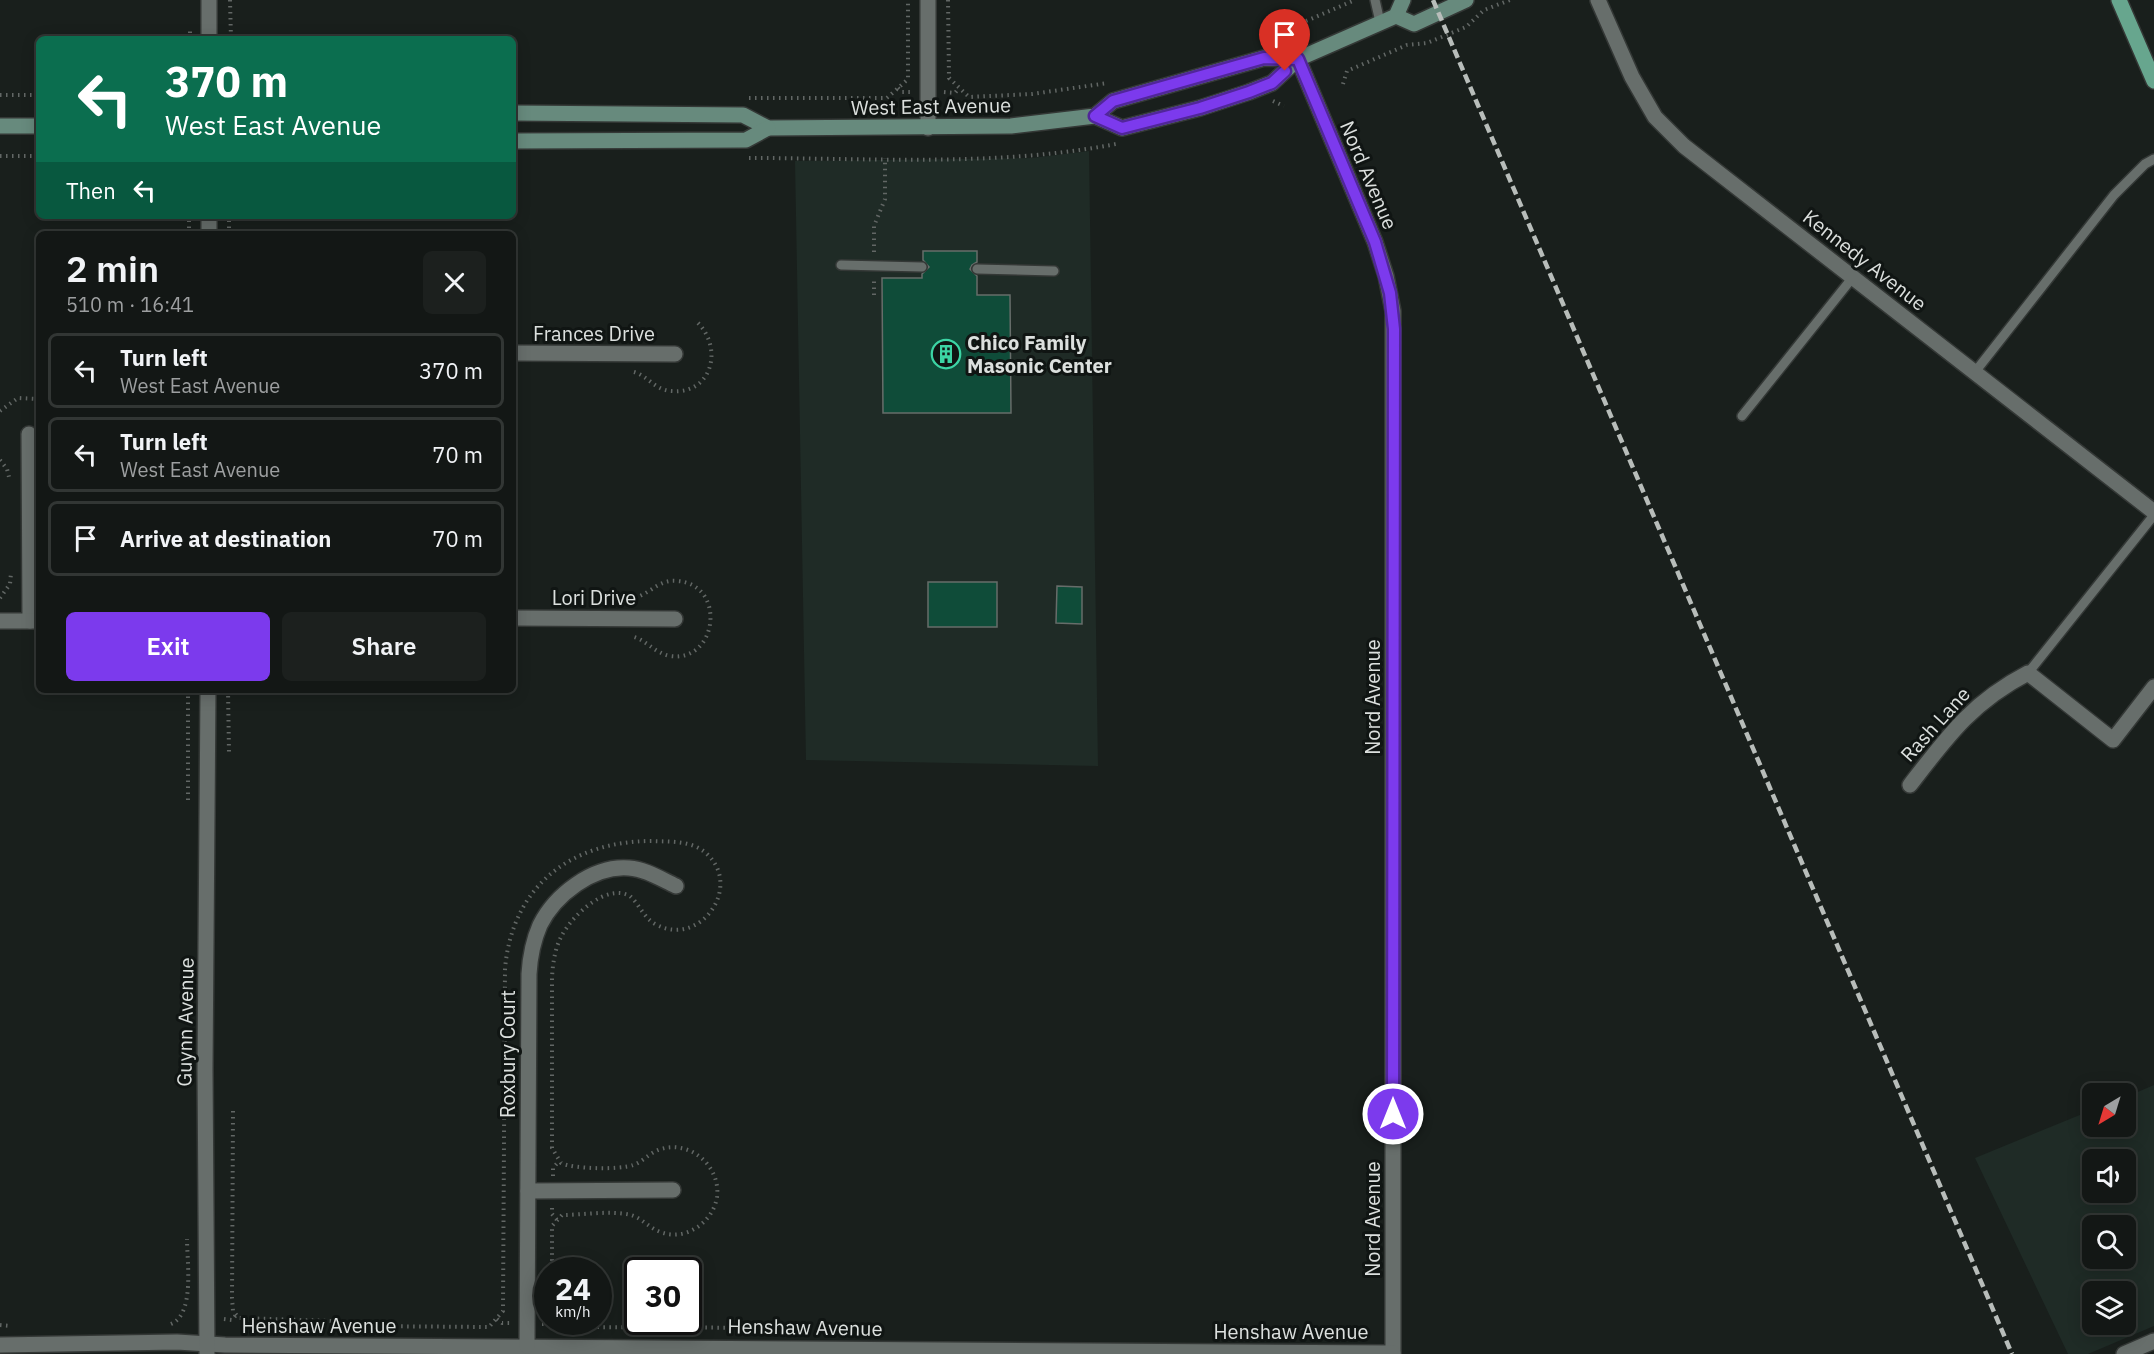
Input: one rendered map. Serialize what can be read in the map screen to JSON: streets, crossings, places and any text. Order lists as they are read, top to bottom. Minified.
{"streets":{"main road":["West East Avenue"],"street":["Nord Avenue","Kennedy Avenue","Frances Drive","Lori Drive","Rash Lane","Guynn Avenue","Roxbury Court","Henshaw Avenue"]},"crossings":[["West East Avenue","Nord Avenue"],["Nord Avenue","Henshaw Avenue"],["Guynn Avenue","Henshaw Avenue"],["Roxbury Court","Henshaw Avenue"]],"places":{"building":["Chico Family Masonic Center"]},"north":"bottom left","page":{"turn":["370 m","West East Avenue"],"then":"Then","heading":["2 min","510 m · 16:41"],"list":[{"name":"Turn left","note":"West East Avenue","value":"370 m"},{"name":"Turn left","note":"West East Avenue","value":"70 m"},{"name":"Arrive at destination","value":"70 m"}],"buttons":["Exit","Share"],"speed":"24 km/h","limit":"30"}}
